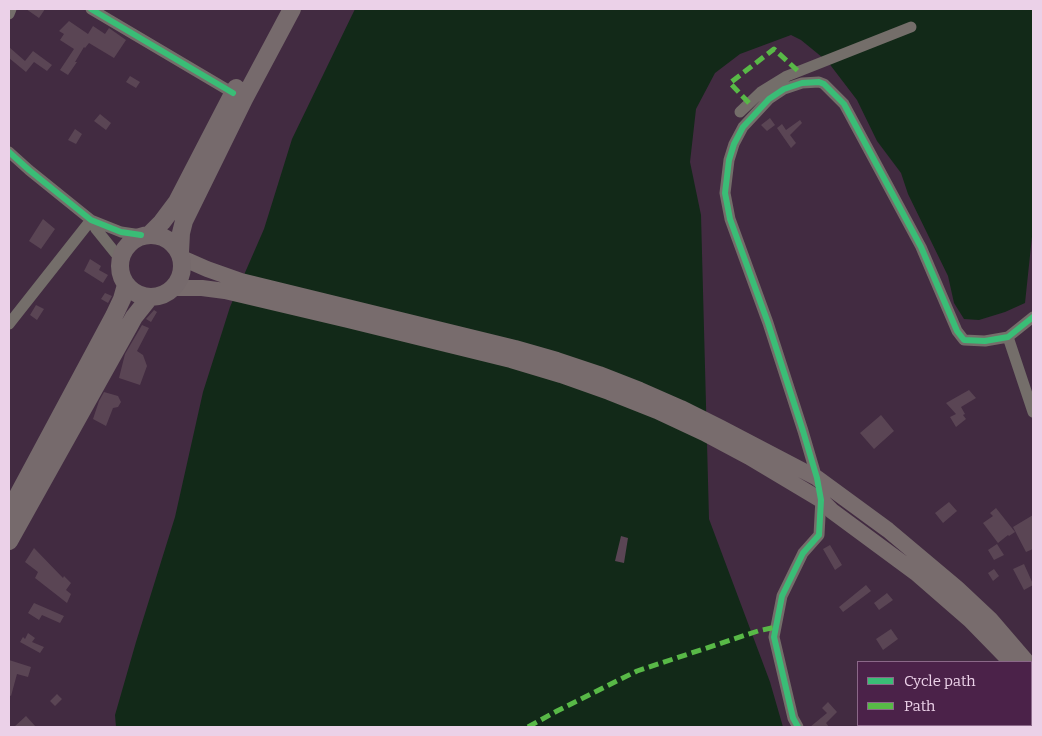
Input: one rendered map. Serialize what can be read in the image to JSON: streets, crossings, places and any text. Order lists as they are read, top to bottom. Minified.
{"legend":["Cycle path","Path"]}
